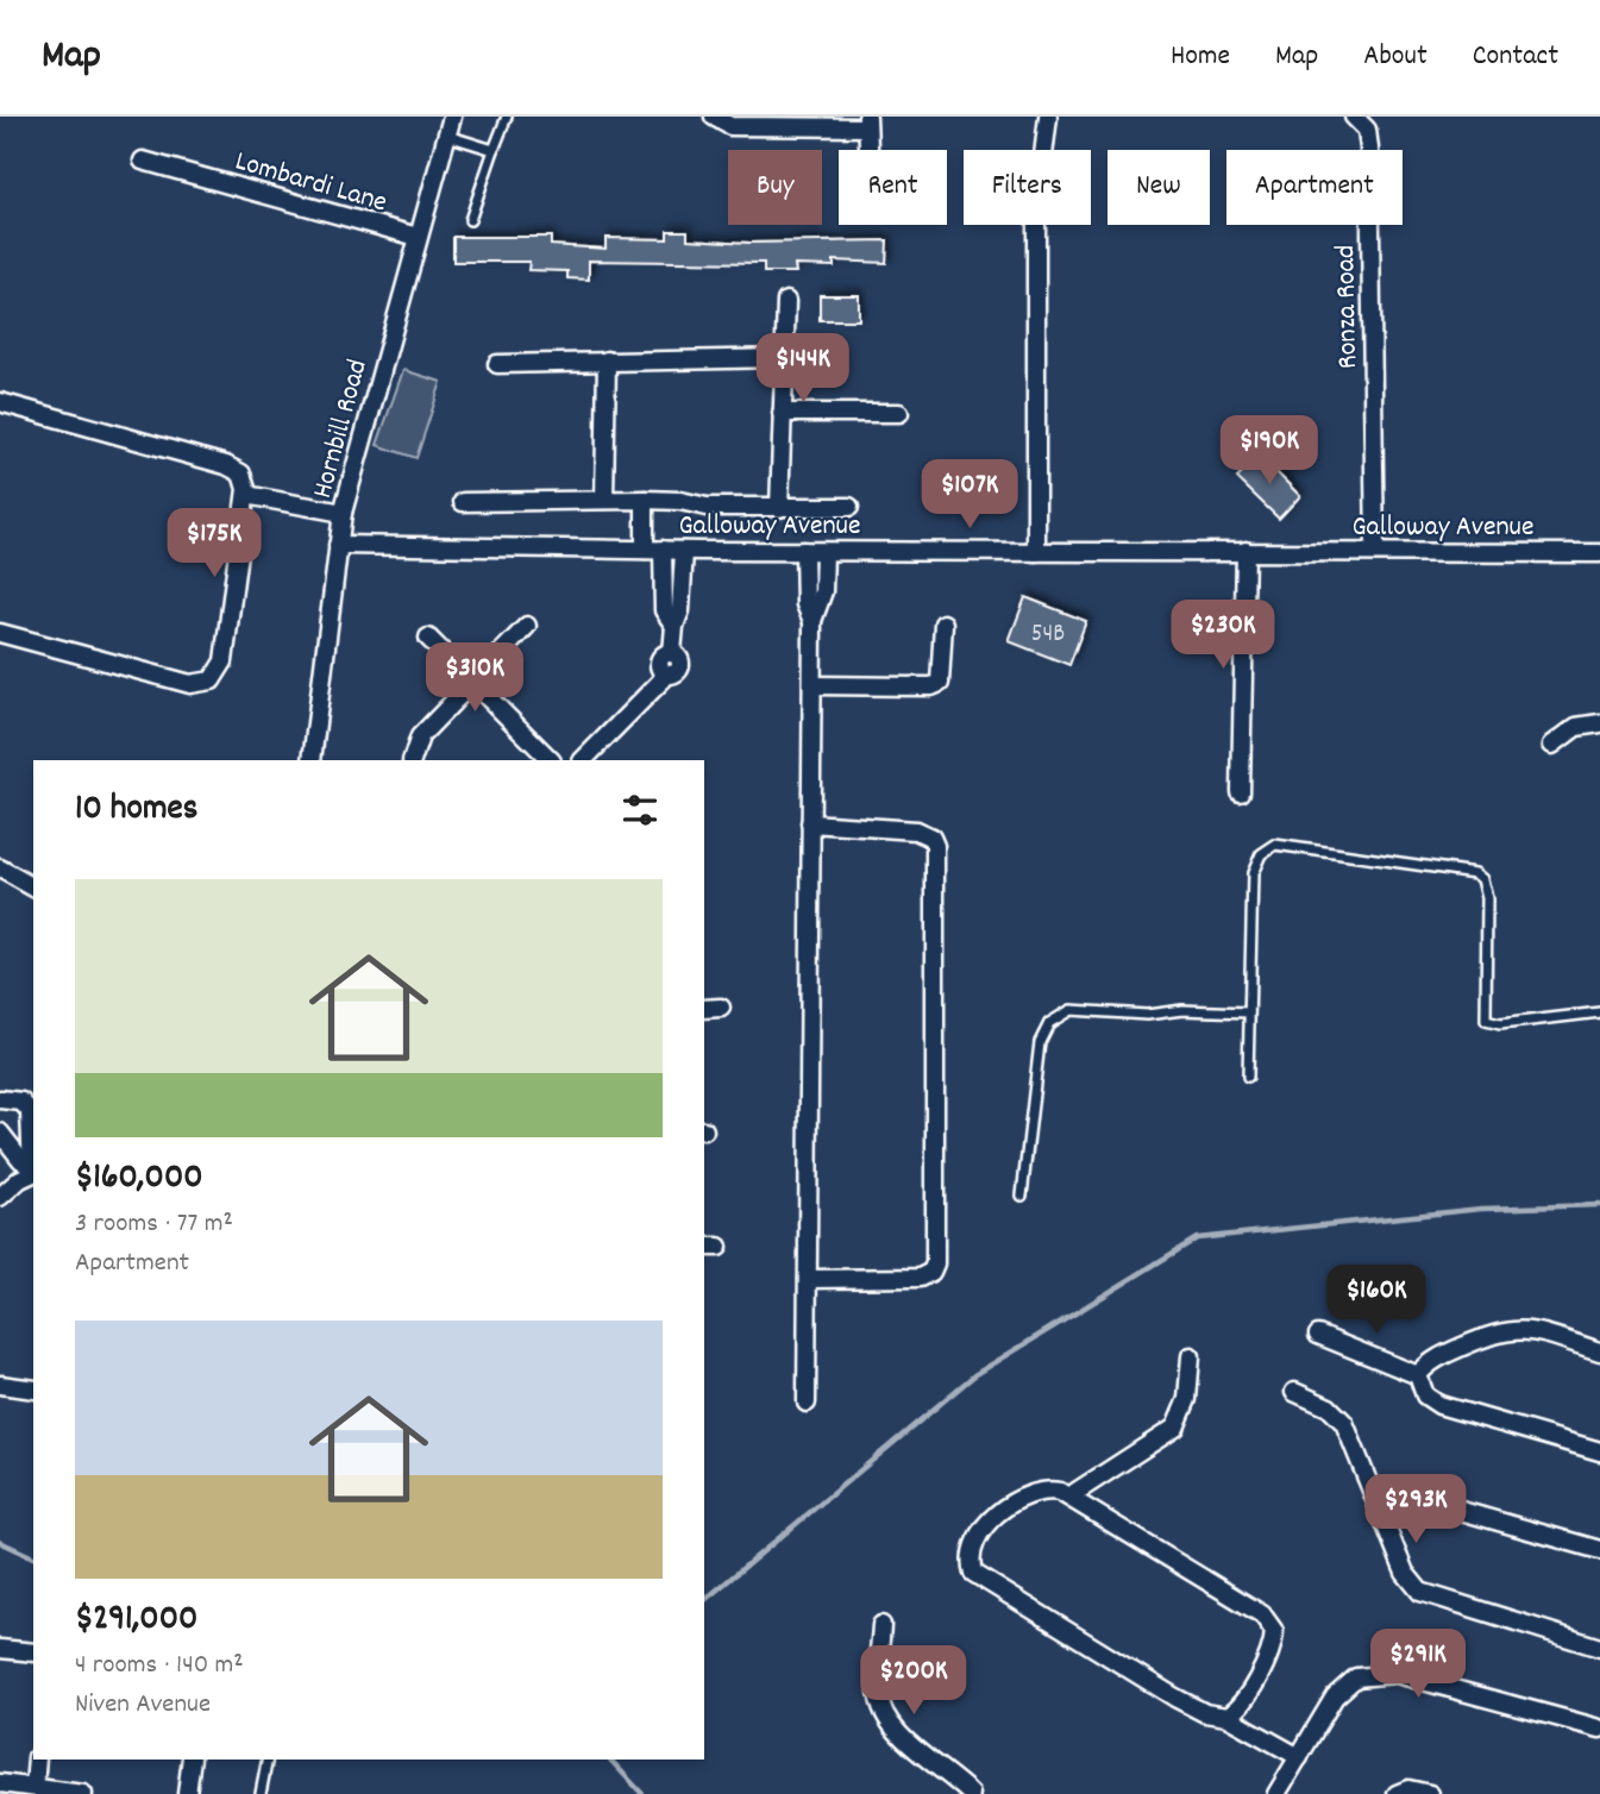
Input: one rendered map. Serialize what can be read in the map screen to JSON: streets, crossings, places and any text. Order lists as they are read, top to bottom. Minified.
{"streets":{"street":["Lombardi Lane","Ronza Road","Hornbill Road","Galloway Avenue"]},"crossings":[["Lombardi Lane","Hornbill Road"],["Ronza Road","Galloway Avenue"],["Hornbill Road","Galloway Avenue"]],"house_numbers":["54B"],"page":{"header":"Map","nav":["Home","Map","About","Contact"],"chip":["Buy","Rent","Filters","New","Apartment"],"price":["$144K","$190K","$107K","$175K","$230K","$310K","$160K","$293K","$291K","$200K"],"heading":"10 homes","list":[{"name":"$160,000","note":"3 rooms · 77 m² · Apartment"},{"name":"$291,000","note":"4 rooms · 140 m² · Niven Avenue"}]}}
